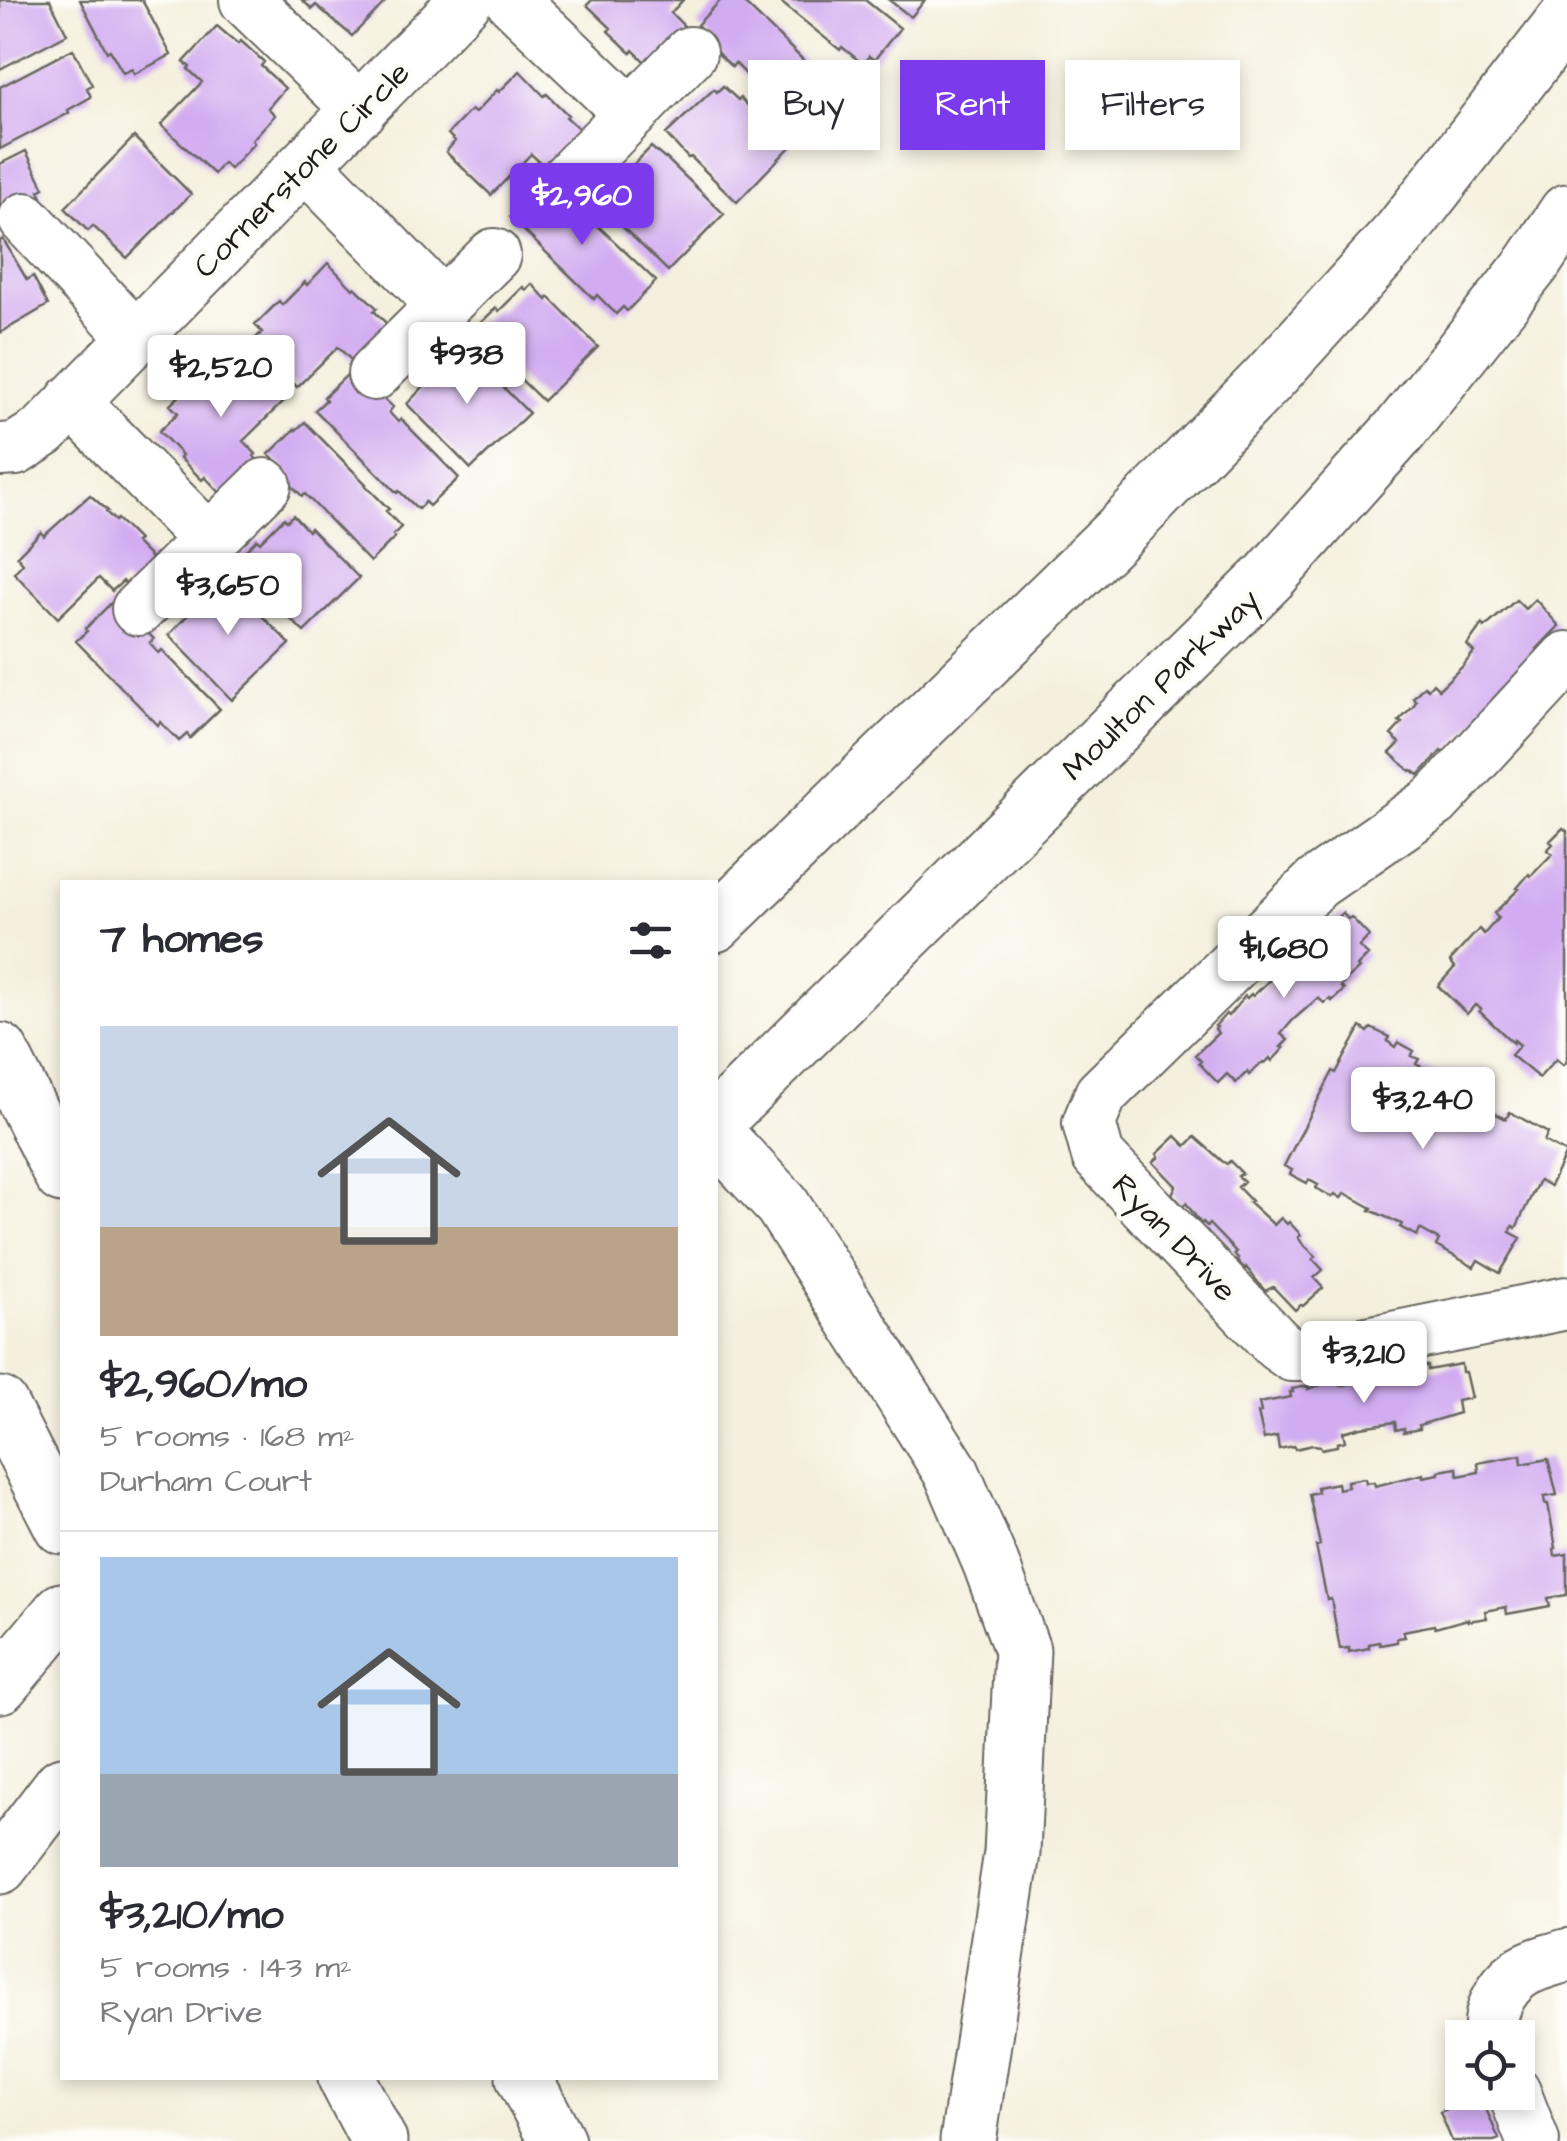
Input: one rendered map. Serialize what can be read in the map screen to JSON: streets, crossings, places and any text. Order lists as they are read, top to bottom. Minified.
{"streets":{"main road":["Moulton Parkway"],"street":["Cornerstone Circle","Ryan Drive"]},"page":{"chip":["Buy","Rent","Filters"],"price":["$2,960","$938","$2,520","$3,650","$1,680","$3,240","$3,210"],"heading":"7 homes","list":[{"name":"$2,960/mo","note":"5 rooms · 168 m² · Durham Court"},{"name":"$3,210/mo","note":"5 rooms · 143 m² · Ryan Drive"}]}}
